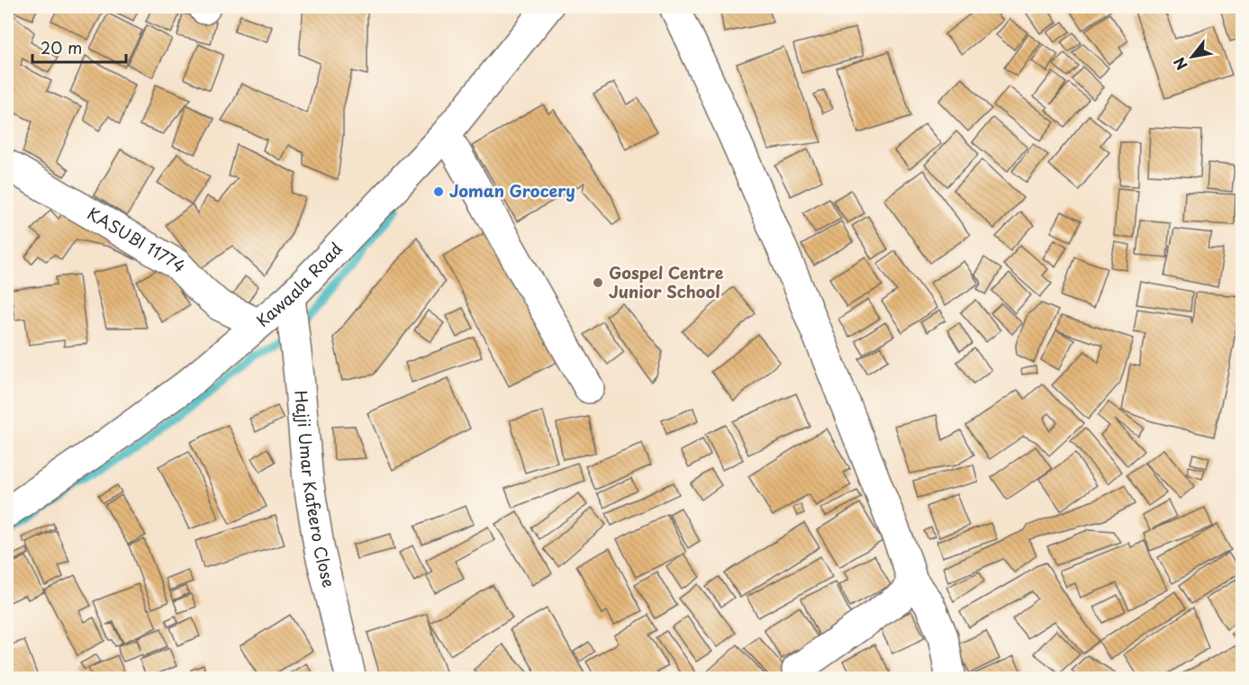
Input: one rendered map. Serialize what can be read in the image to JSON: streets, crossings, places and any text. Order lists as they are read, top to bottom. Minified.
{"streets":{"street":["KASUBI 11774","Kawaala Road","Hajji Umar Kafeero Close"]},"crossings":[["KASUBI 11774","Kawaala Road"],["Kawaala Road","Hajji Umar Kafeero Close"]],"places":["Joman Grocery","Gospel Centre Junior School"],"scale_bar":"20 m","north":"bottom left"}
